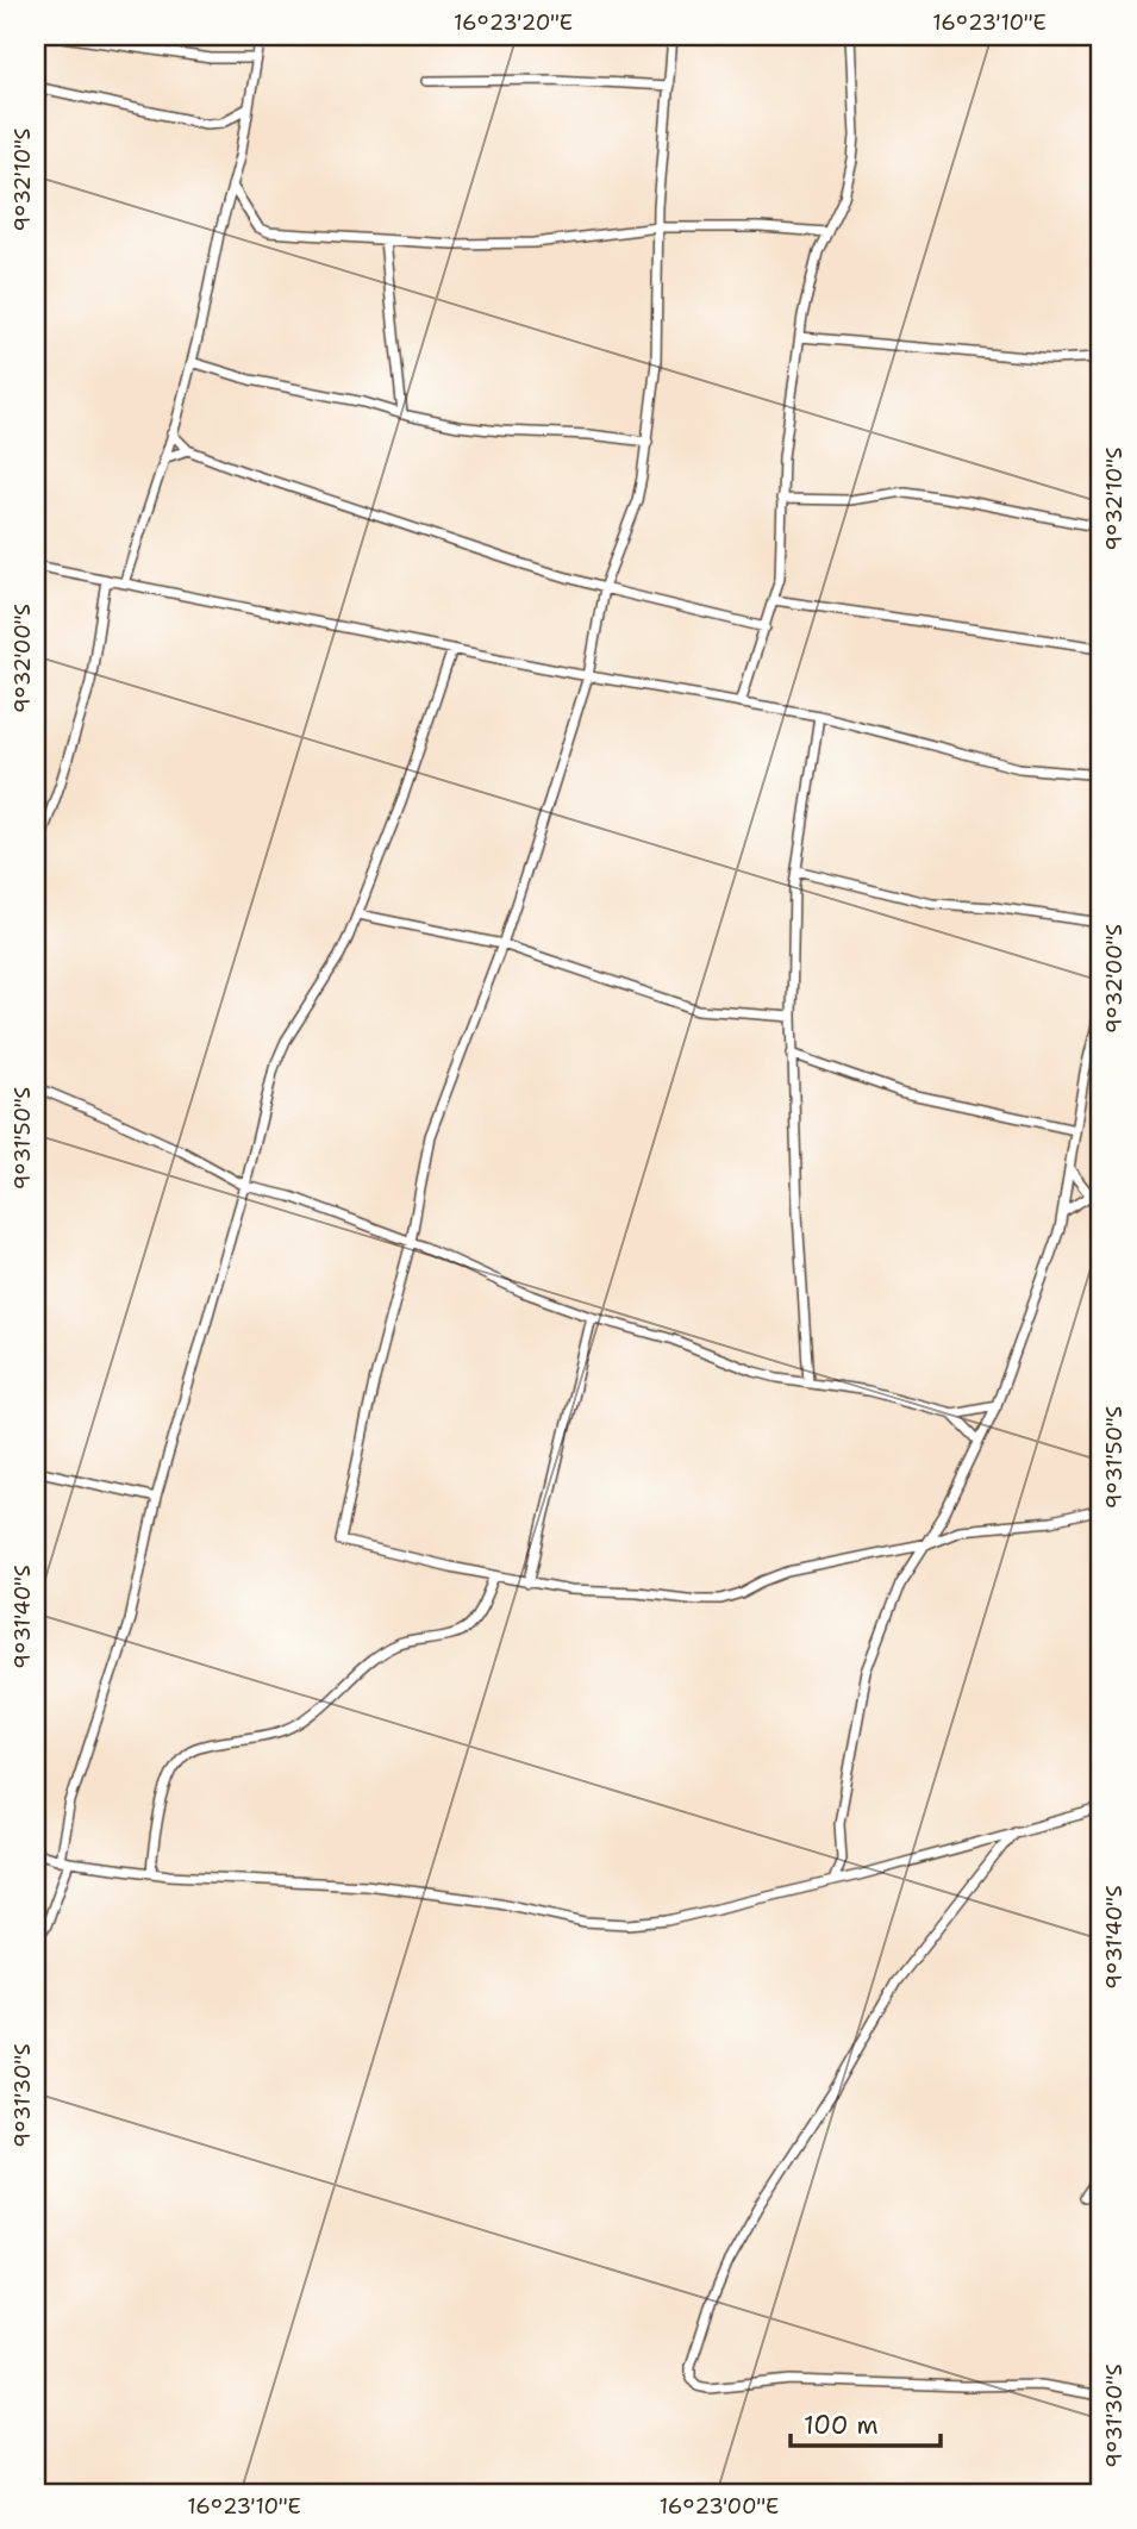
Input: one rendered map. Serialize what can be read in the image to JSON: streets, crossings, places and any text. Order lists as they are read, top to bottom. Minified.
{"scale_bar":"100 m","coordinates":["16°23'20\"E","16°23'10\"E","9°32'10\"S","9°32'00\"S","9°31'50\"S","9°31'40\"S","9°31'30\"S","16°23'00\"E"]}
